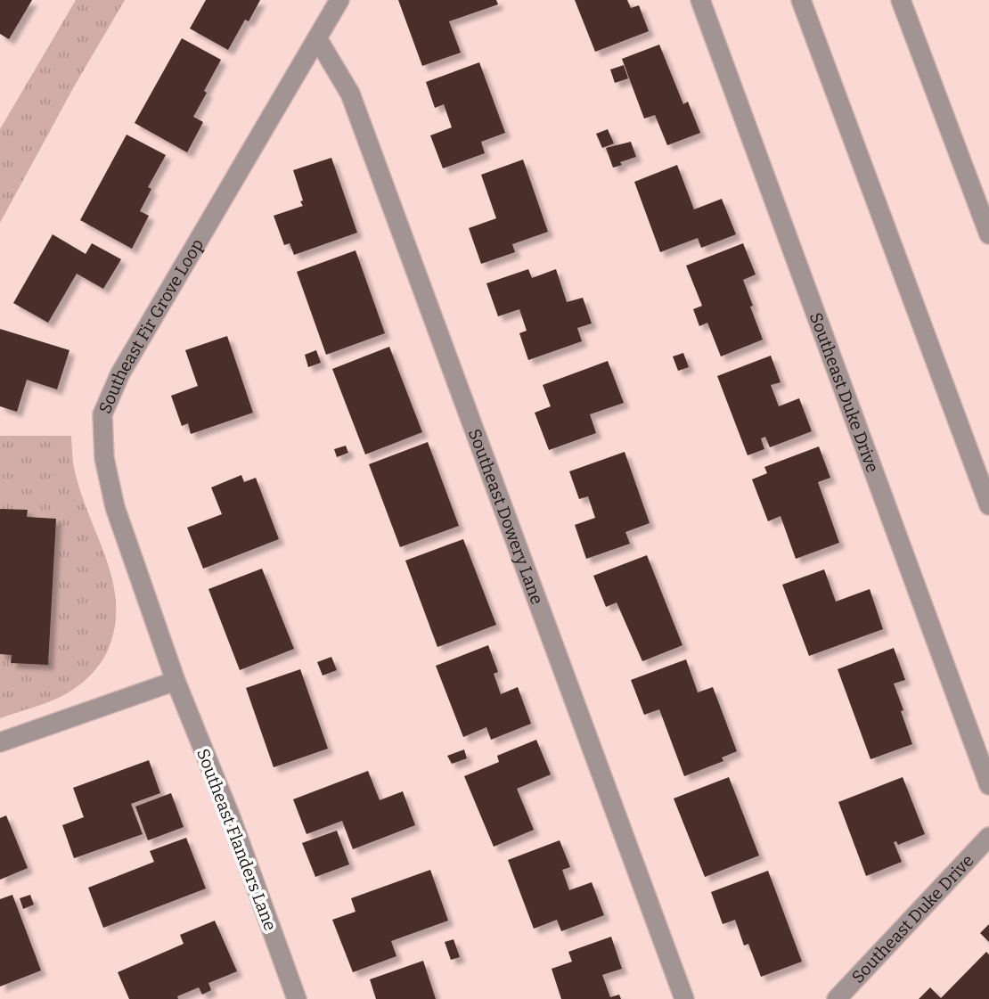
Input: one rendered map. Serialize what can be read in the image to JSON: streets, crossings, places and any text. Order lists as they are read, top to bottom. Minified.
{"streets":{"street":["Southeast Fir Grove Loop","Southeast Duke Drive","Southeast Dowery Lane","Southeast Flanders Lane"]},"crossings":[["Southeast Fir Grove Loop","Southeast Dowery Lane"],["Southeast Fir Grove Loop","Southeast Flanders Lane"]]}
